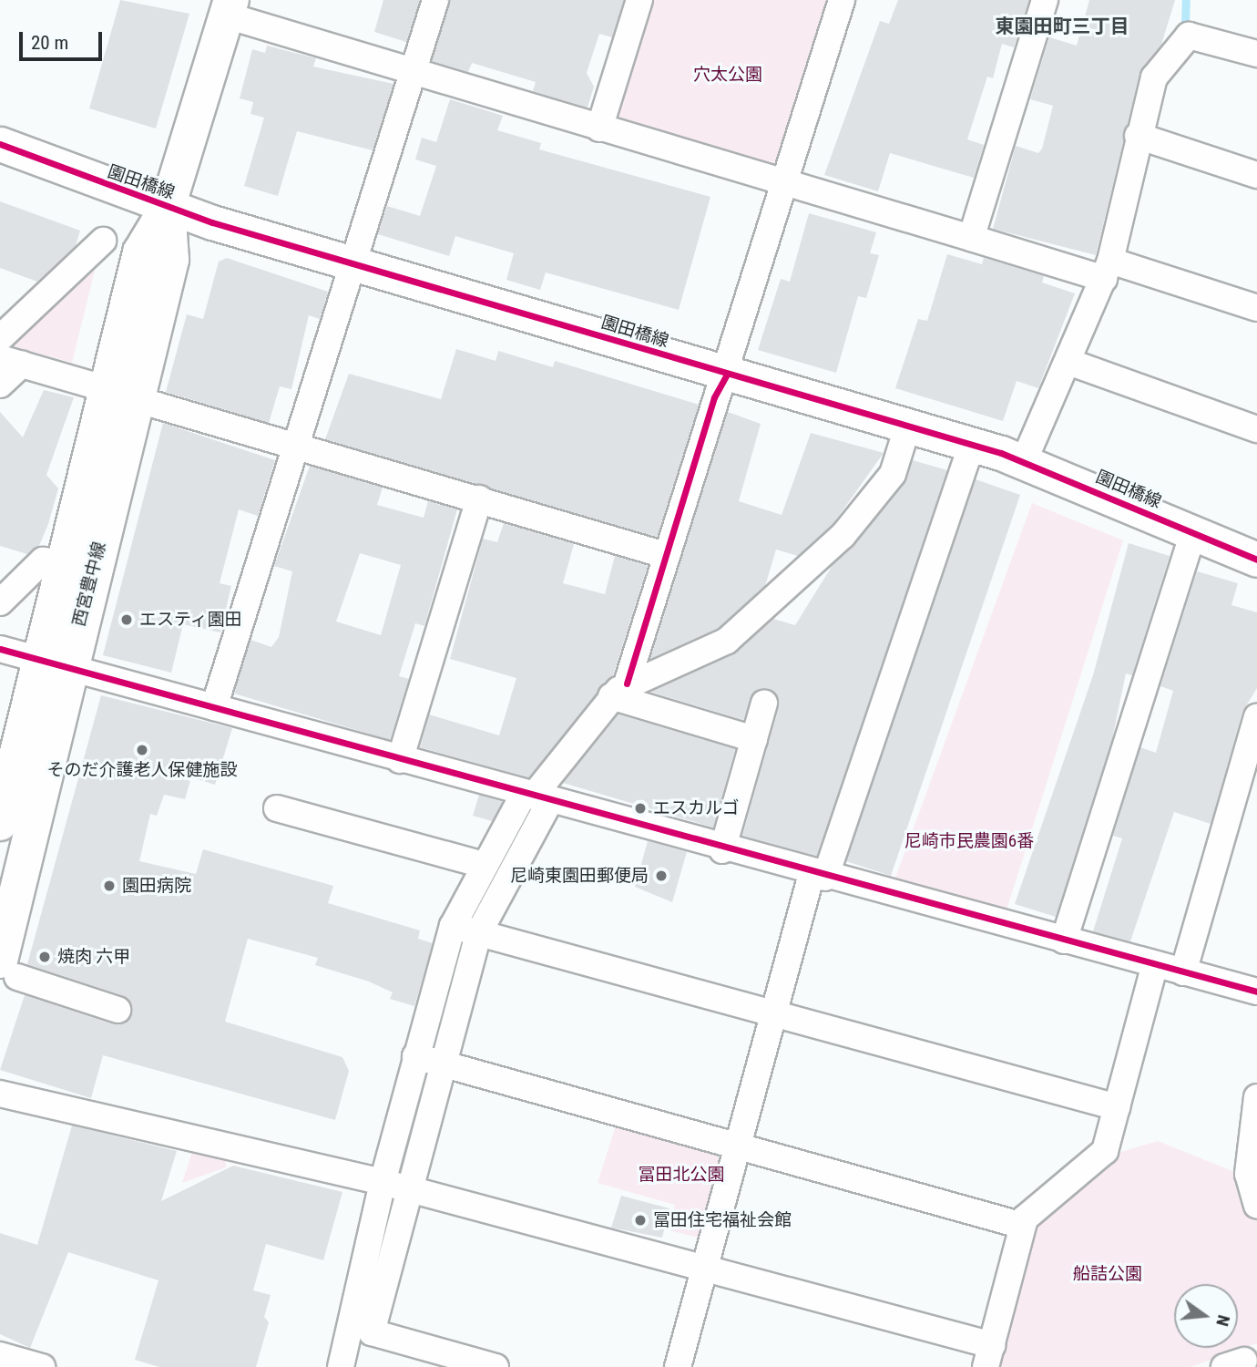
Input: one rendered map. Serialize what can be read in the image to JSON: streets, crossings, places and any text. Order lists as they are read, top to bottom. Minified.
{"streets":{"main road":["西宮豊中線"],"street":["園田橋線"]},"crossings":[["園田橋線","西宮豊中線"]],"districts":["東園田町三丁目"],"parks":["穴太公園","尼崎市民農園6番","冨田北公園","船詰公園"],"places":["エスティ園田","そのだ介護老人保健施設","エスカルゴ","尼崎東園田郵便局","園田病院","焼肉 六甲","冨田住宅福祉会館"],"scale_bar":"20 m","north":"right"}
